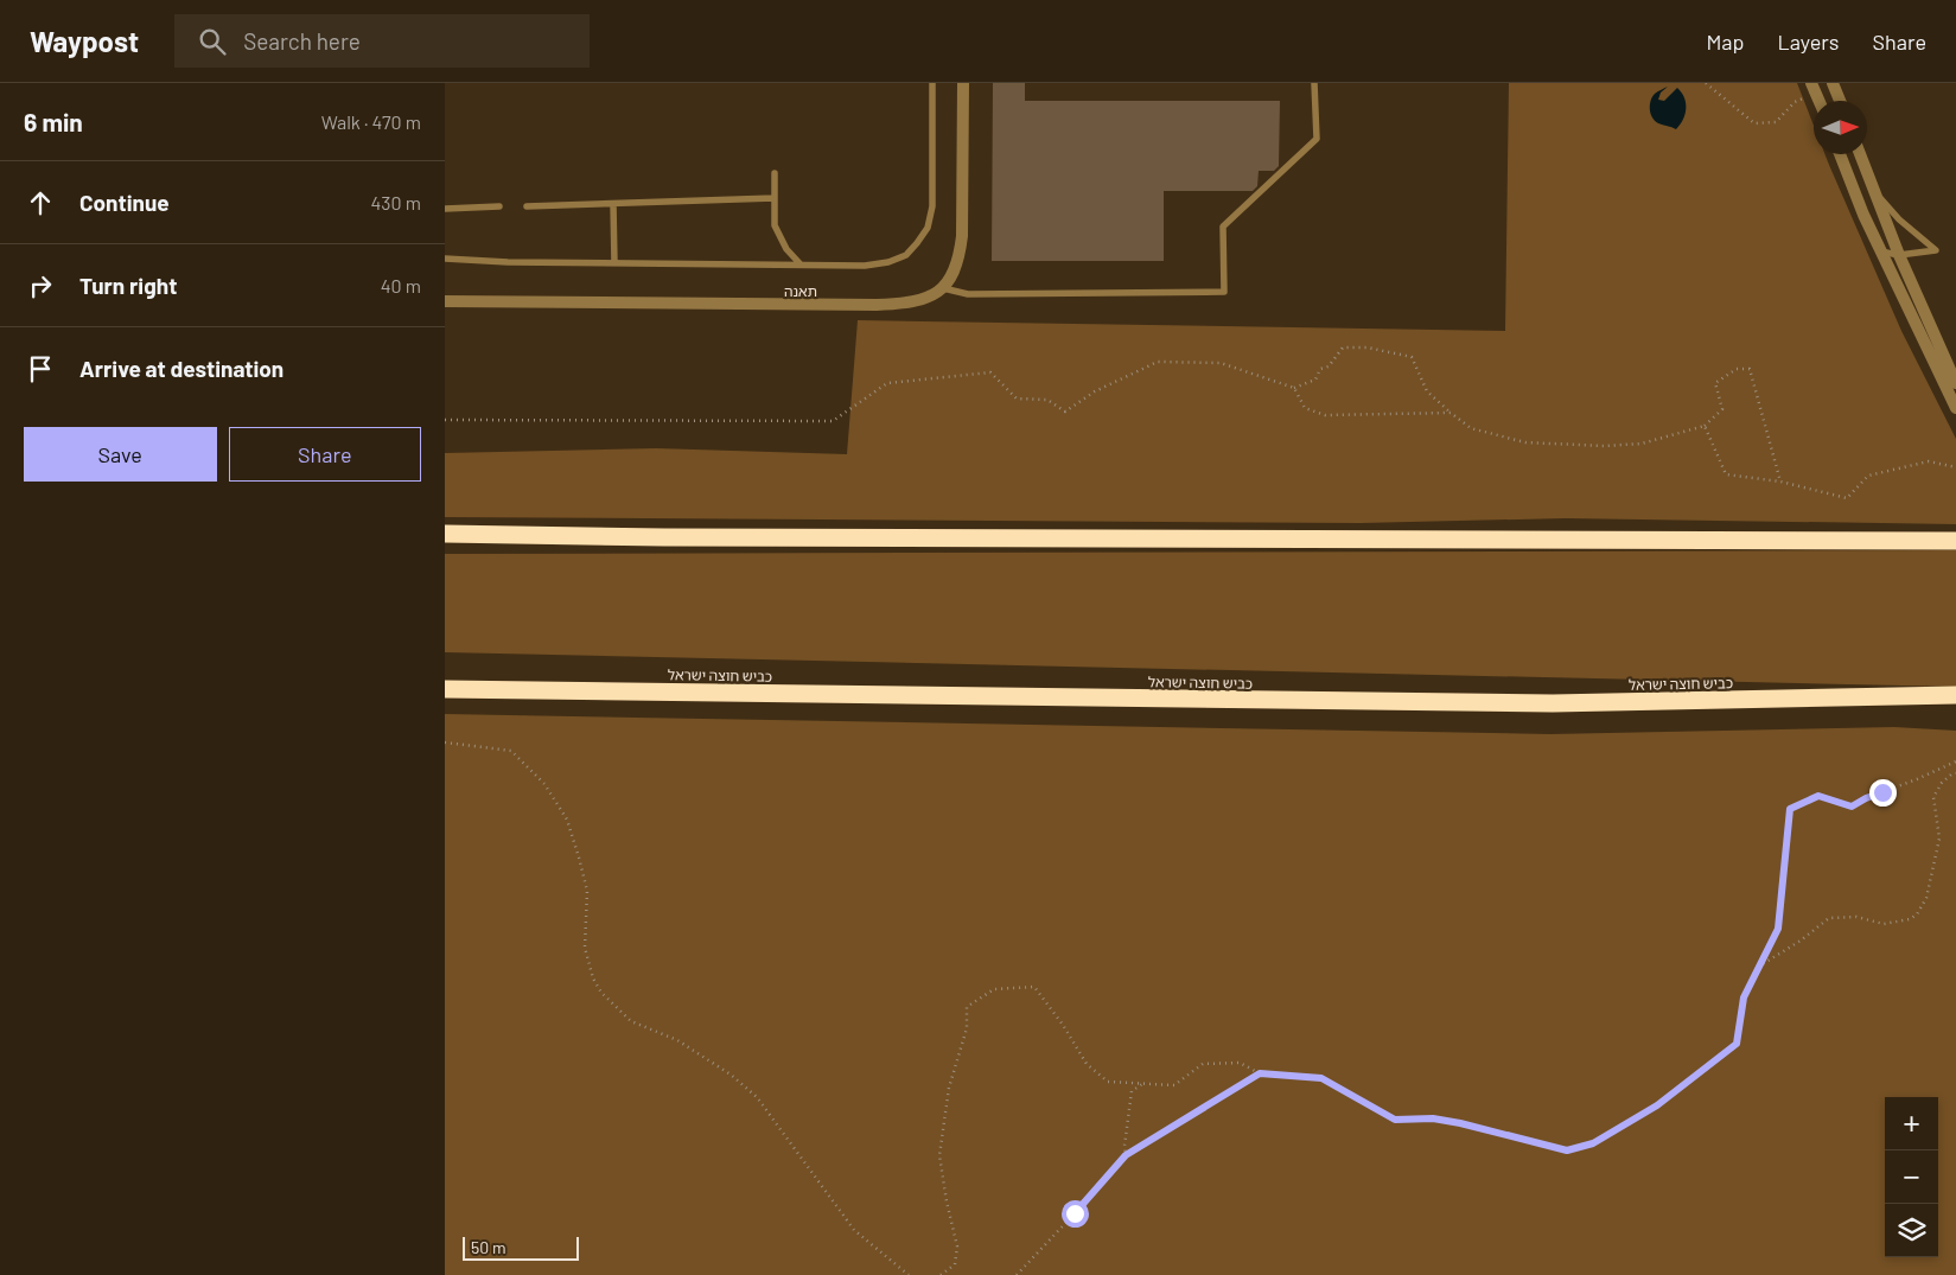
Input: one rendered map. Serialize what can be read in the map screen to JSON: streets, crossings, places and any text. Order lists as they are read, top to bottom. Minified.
{"streets":{"highway":["כביש חוצה ישראל"],"street":["תאנה"]},"scale_bar":"50 m","north":"right","page":{"header":"Waypost","search":"Search here","nav":["Map","Layers","Share"],"heading":["6 min","Walk · 470 m"],"list":[["Continue","430 m"],["Turn right","40 m"],"Arrive at destination"],"buttons":["Save","Share"],"map_buttons":["+","−"],"scale":"50 m"}}
